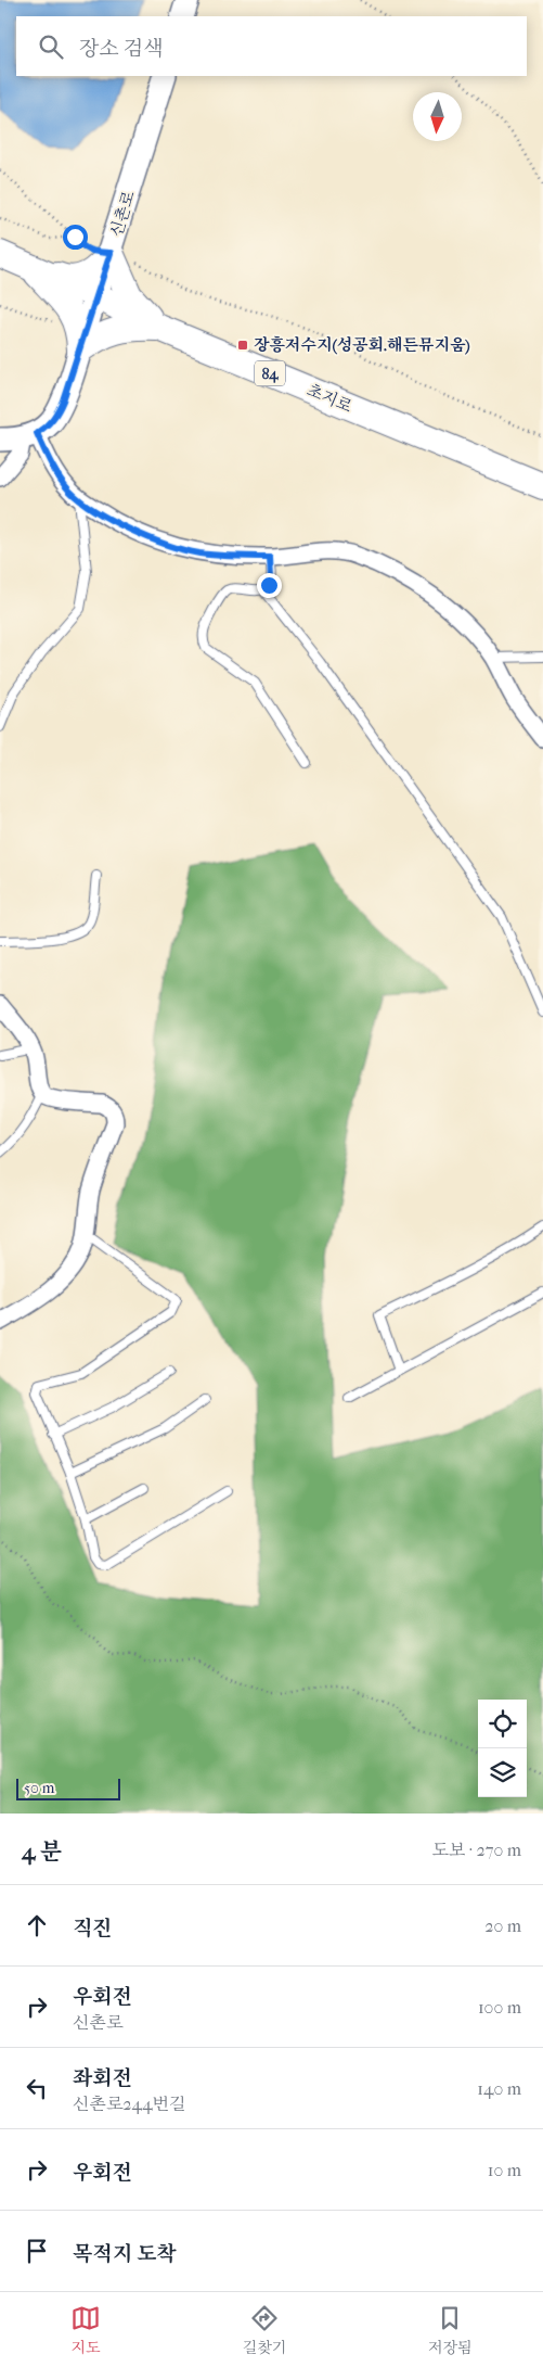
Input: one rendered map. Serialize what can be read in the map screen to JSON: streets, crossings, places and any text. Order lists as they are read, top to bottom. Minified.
{"streets":{"main road":["84","초지로"],"street":["신촌로"]},"crossings":[["신촌로","초지로"]],"places":{"transit":["장흥저수지(성공회.해든뮤지움)"]},"scale_bar":"50 m","north":"bottom","page":{"search":"장소 검색","scale":"50 m","heading":["4 분","도보 · 270 m"],"list":[["직진","20 m"],["우회전","신촌로","100 m"],["좌회전","신촌로244번길","140 m"],["우회전","10 m"],"목적지 도착"],"nav":["지도","길찾기","저장됨"]}}
